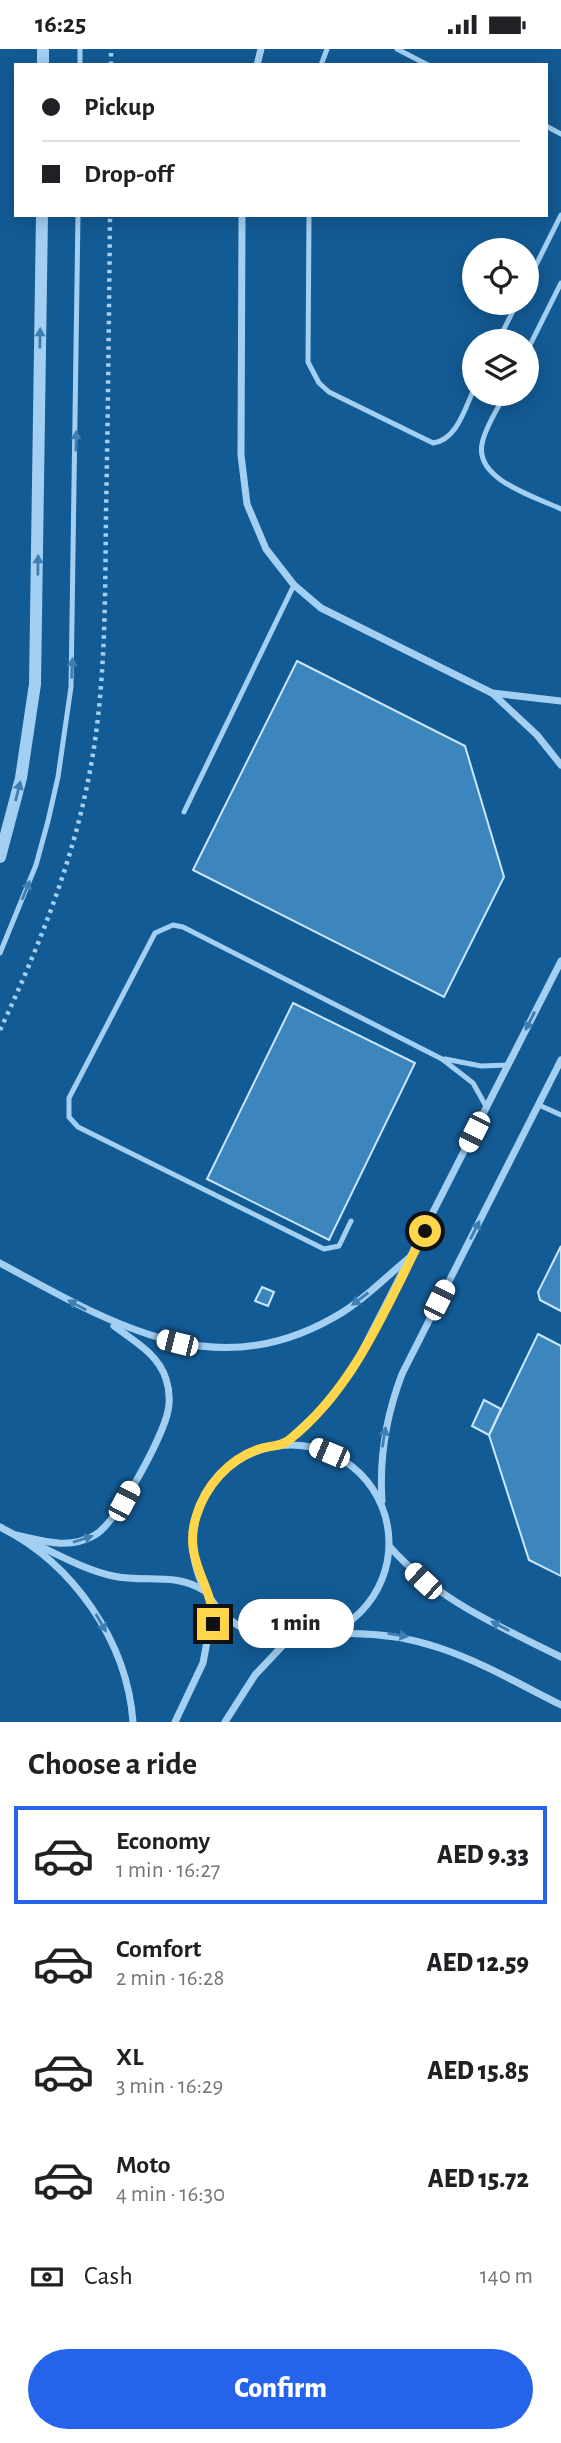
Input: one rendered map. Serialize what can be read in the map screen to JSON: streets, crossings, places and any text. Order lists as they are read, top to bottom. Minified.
{"page":{"status":"16:25","banner":["Pickup","Drop-off"],"bubble":"1 min","heading":"Choose a ride","list":[{"name":"Economy","note":"1 min · 16:27","value":"AED 9.33"},{"name":"Comfort","note":"2 min · 16:28","value":"AED 12.59"},{"name":"XL","note":"3 min · 16:29","value":"AED 15.85"},{"name":"Moto","note":"4 min · 16:30","value":"AED 15.72"}],"pay":["Cash","140 m"],"buttons":"Confirm"}}
